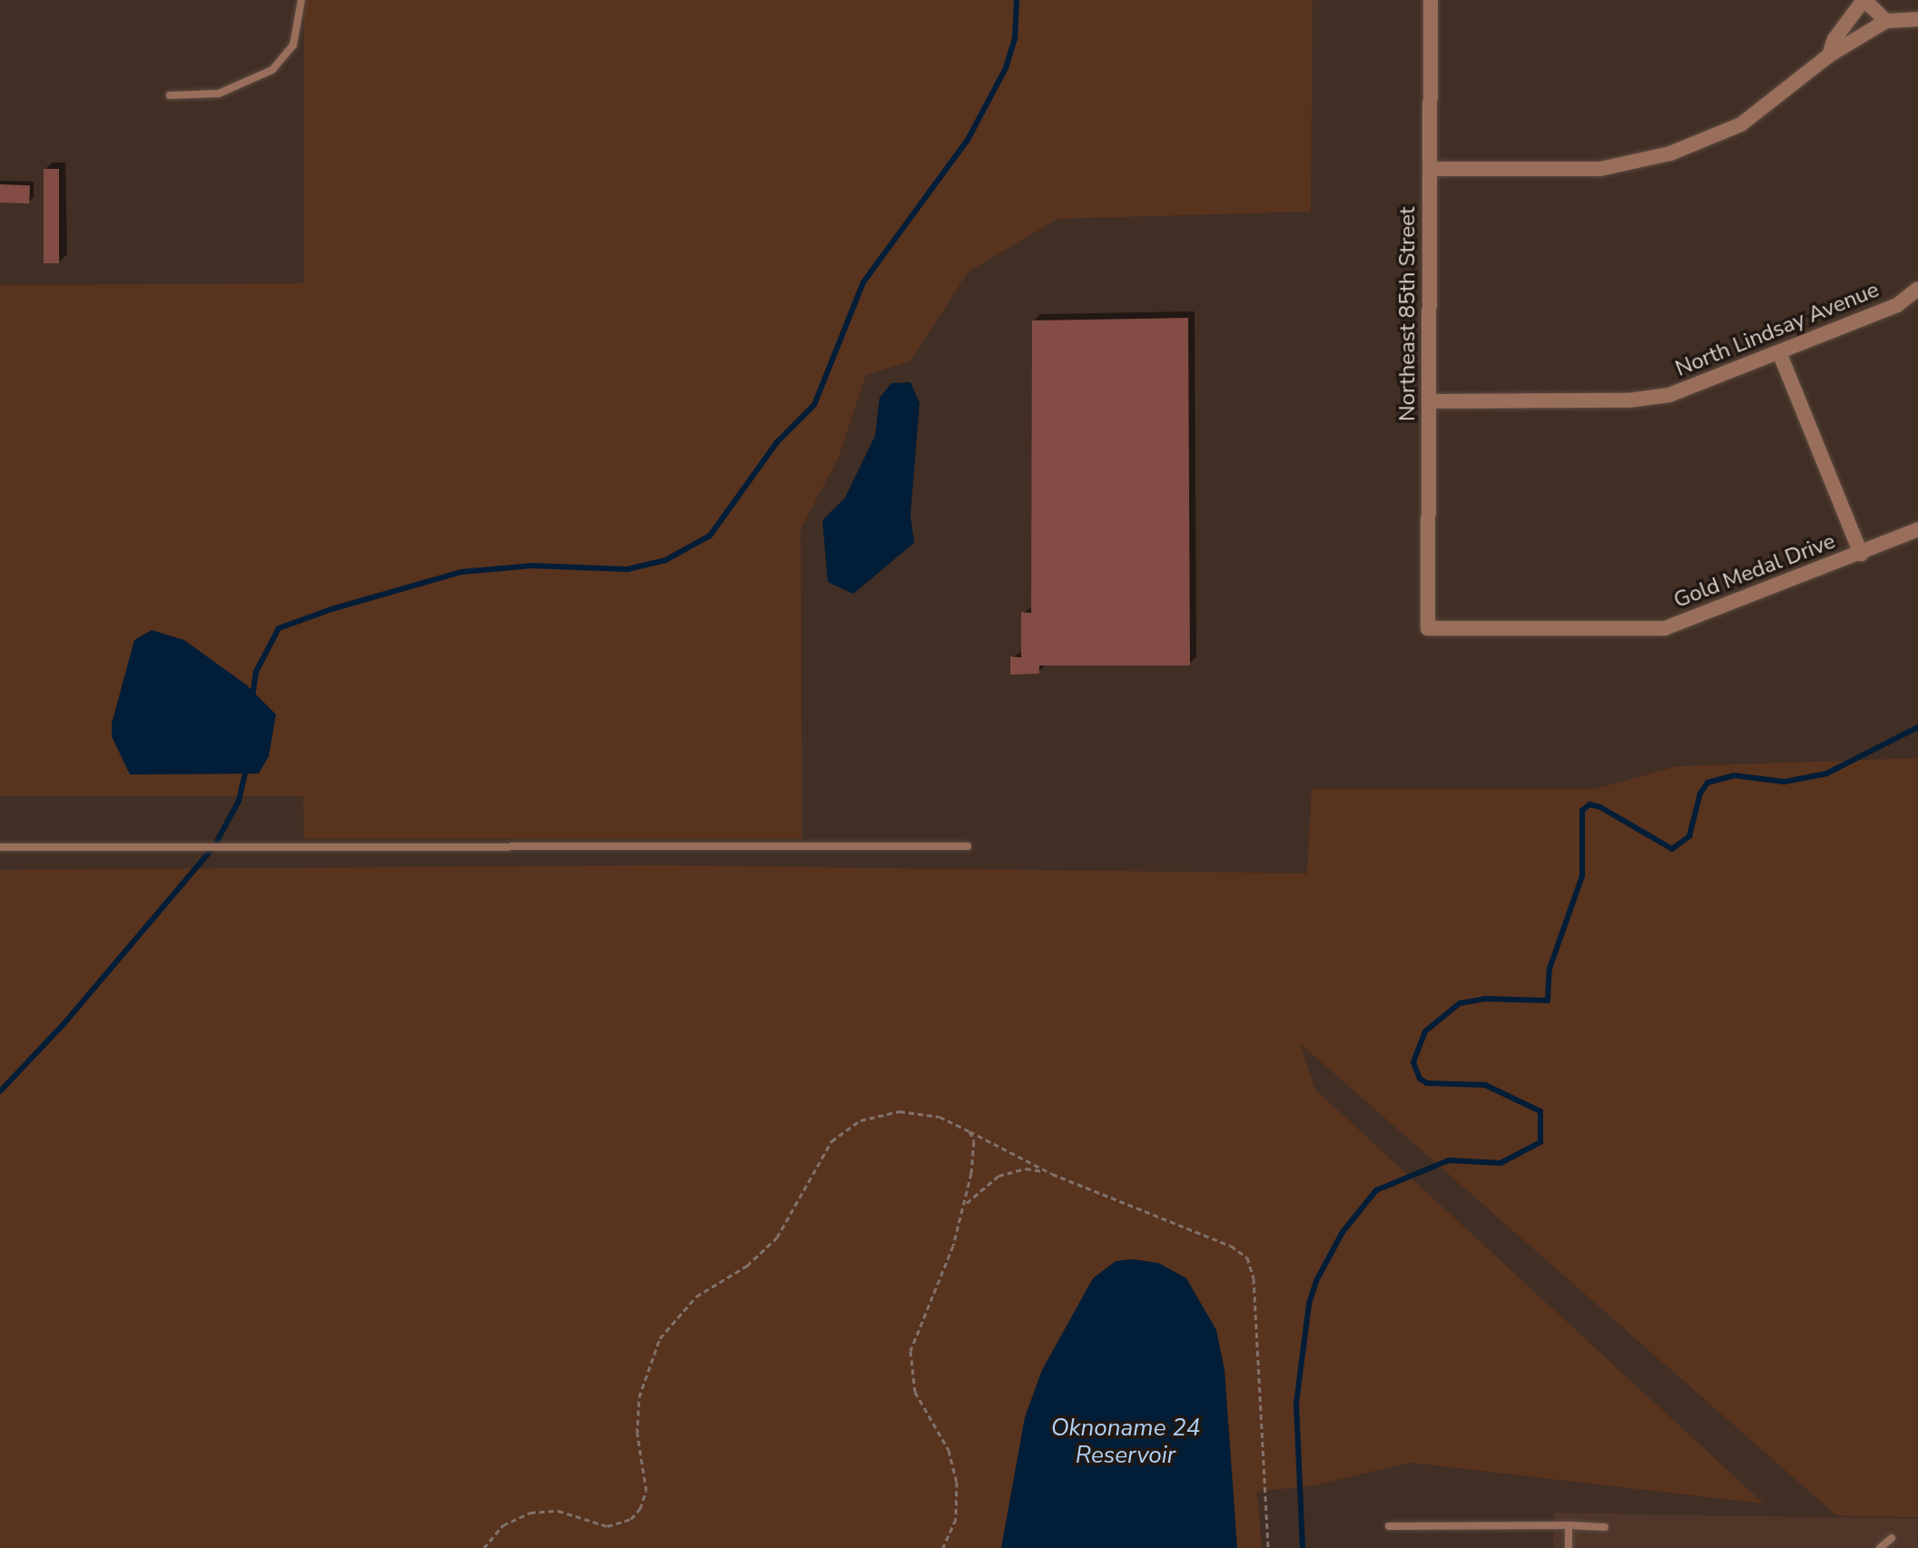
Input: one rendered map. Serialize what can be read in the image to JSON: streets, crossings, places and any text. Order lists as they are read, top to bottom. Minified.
{"streets":{"street":["Northeast 85th Street","North Lindsay Avenue","Gold Medal Drive"]},"crossings":[["Northeast 85th Street","North Lindsay Avenue"],["Northeast 85th Street","Gold Medal Drive"]],"water":["Oknoname 24 Reservoir"]}
